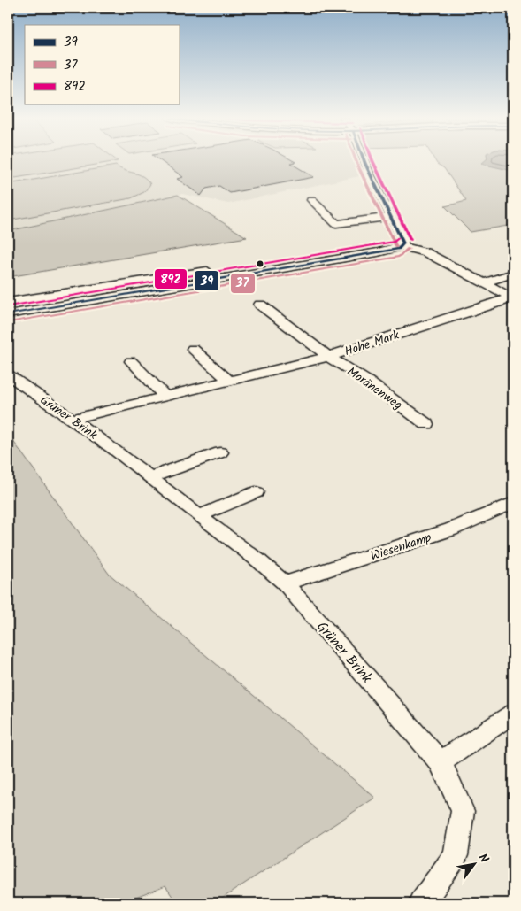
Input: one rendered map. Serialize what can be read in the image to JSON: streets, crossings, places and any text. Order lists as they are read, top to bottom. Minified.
{"streets":{"street":["Hohe Mark","Moränenweg","Grüner Brink","Wiesenkamp"]},"crossings":[["Hohe Mark","Moränenweg"],["Hohe Mark","Grüner Brink"],["Grüner Brink","Wiesenkamp"]],"lines":["transit line 39","transit line 37","transit line 892"],"legend":["39","37","892"],"north":"top right"}
